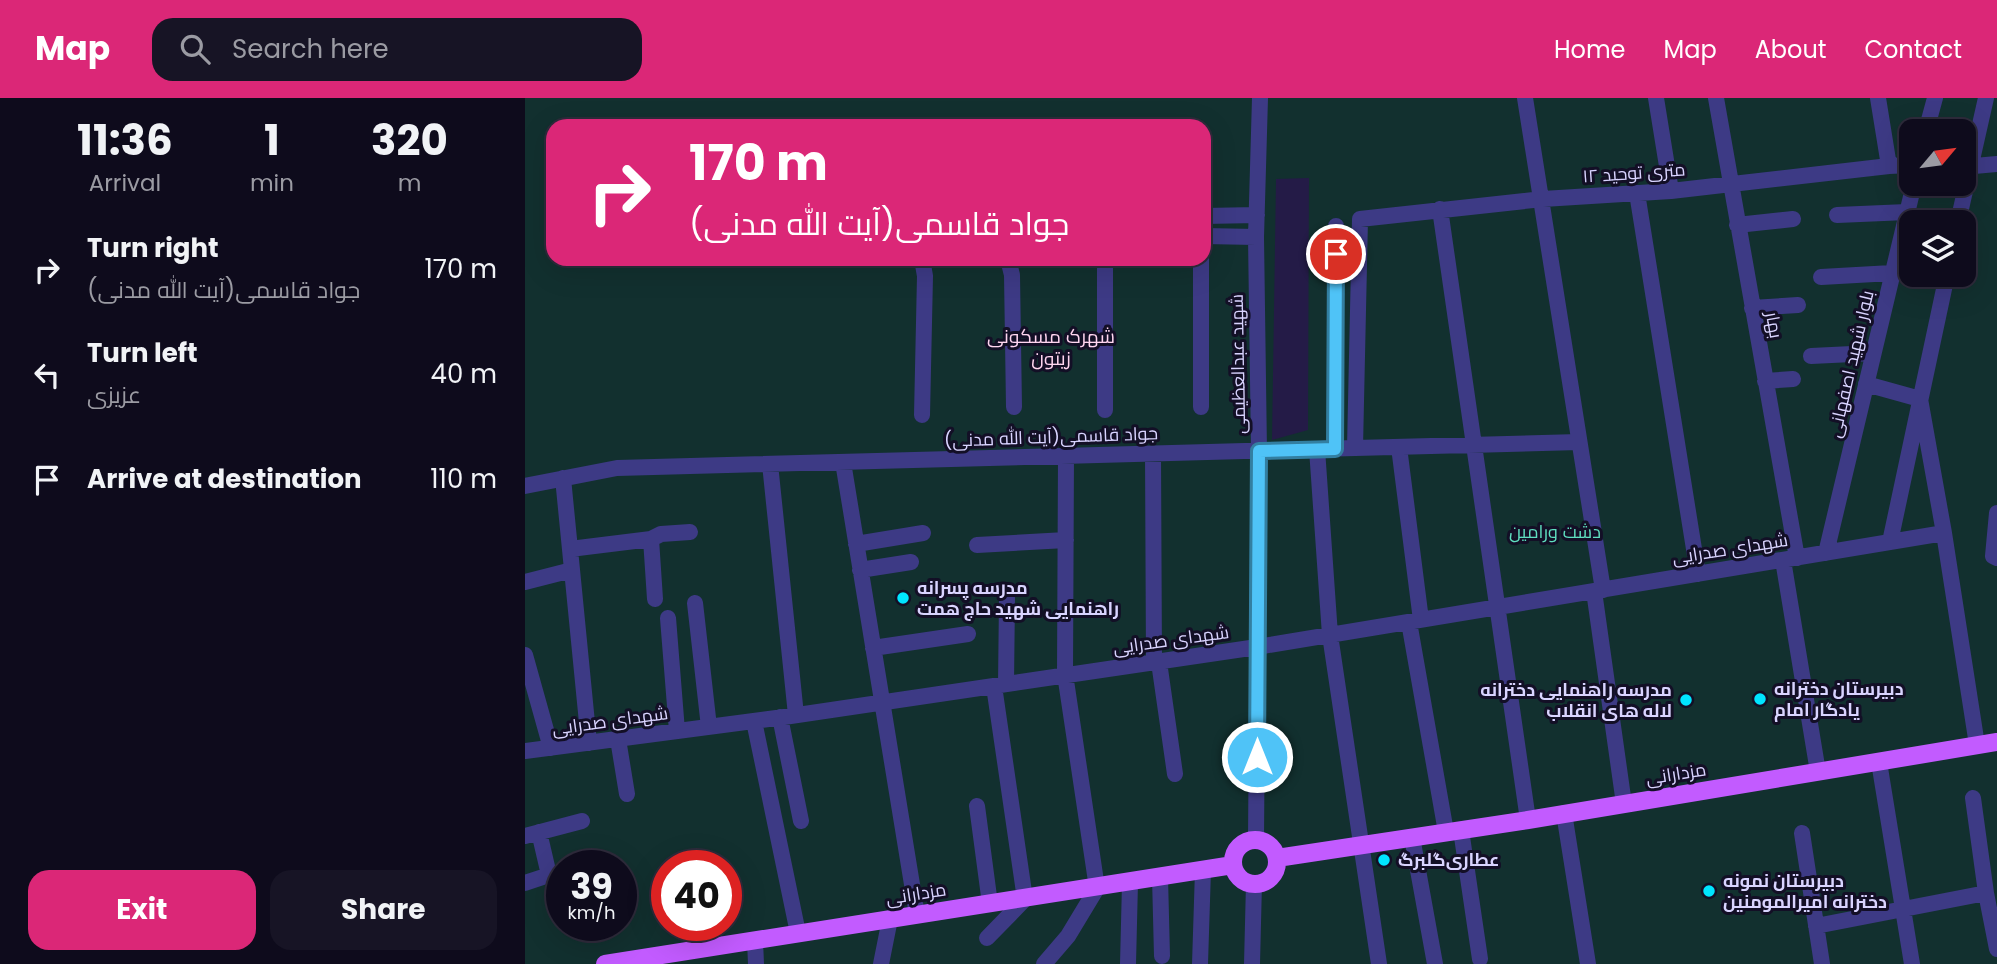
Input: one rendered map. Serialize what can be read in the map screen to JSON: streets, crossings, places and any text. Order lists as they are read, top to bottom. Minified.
{"streets":{"main road":["مزدارانی"],"street":["۱۲ متری توحید","بهار","شهید عبدالعظیمی","بلوار شهید اصفهانی","جواد قاسمی(آیت الله مدنی)","شهدای صدرایی"]},"crossings":[["۱۲ متری توحید","بهار"],["۱۲ متری توحید","جواد قاسمی(آیت الله مدنی)"],["بهار","شهدای صدرایی"],["بهار","مزدارانی"],["شهید عبدالعظیمی","جواد قاسمی(آیت الله مدنی)"],["شهید عبدالعظیمی","شهدای صدرایی"],["شهید عبدالعظیمی","مزدارانی"],["بلوار شهید اصفهانی","شهدای صدرایی"]],"districts":["شهرک مسکونی زیتون"],"parks":["دشت ورامین"],"places":["مدرسه پسرانه راهنمایی شهید حاج همت","دبیرستان دخترانه یادگار امام","مدرسه راهنمایی دخترانه لاله های انقلاب","عطاری‌گلبرگ","دبیرستان نمونه دخترانه امیرالمومنین"],"north":"top right","page":{"header":"Map","search":"Search here","nav":["Home","Map","About","Contact"],"eta":["11:36","Arrival","1","min","320","m"],"turn":["170 m","جواد قاسمی(آیت الله مدنی)"],"list":[{"name":"Turn right","note":"جواد قاسمی(آیت الله مدنی)","value":"170 m"},{"name":"Turn left","note":"عزیزی","value":"40 m"},{"name":"Arrive at destination","value":"110 m"}],"speed":"39 km/h","limit":"40","buttons":["Exit","Share"]}}
